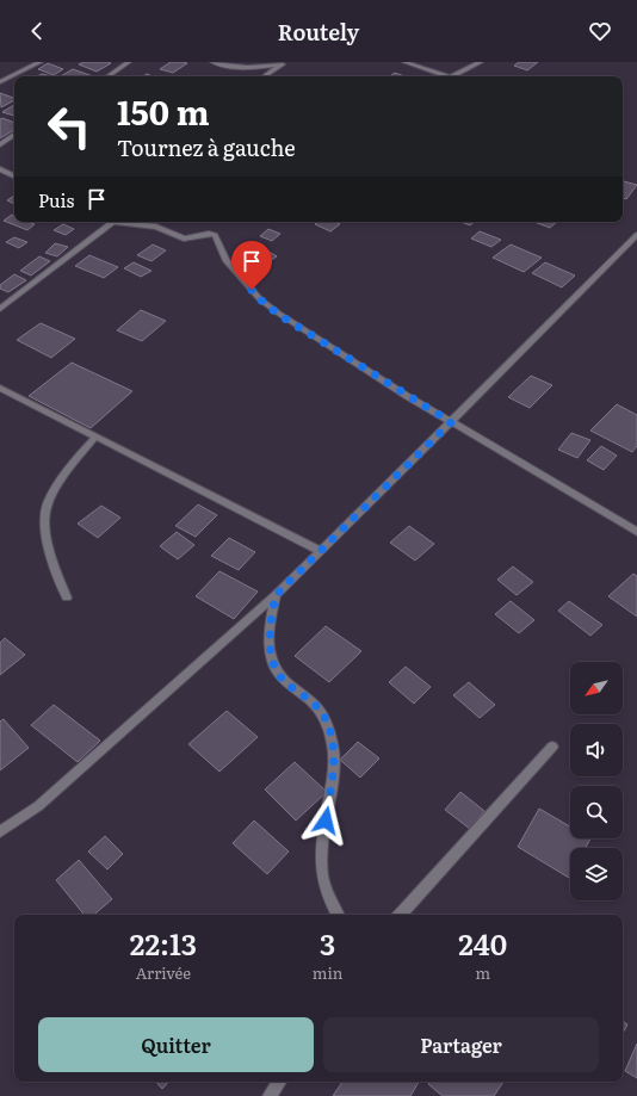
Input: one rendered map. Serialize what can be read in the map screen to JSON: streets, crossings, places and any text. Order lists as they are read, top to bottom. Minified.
{"north":"bottom left","page":{"header":"Routely","turn":["150 m","Tournez à gauche"],"then":"Puis","eta":["22:13","Arrivée","3","min","240","m"],"buttons":["Quitter","Partager"]}}
